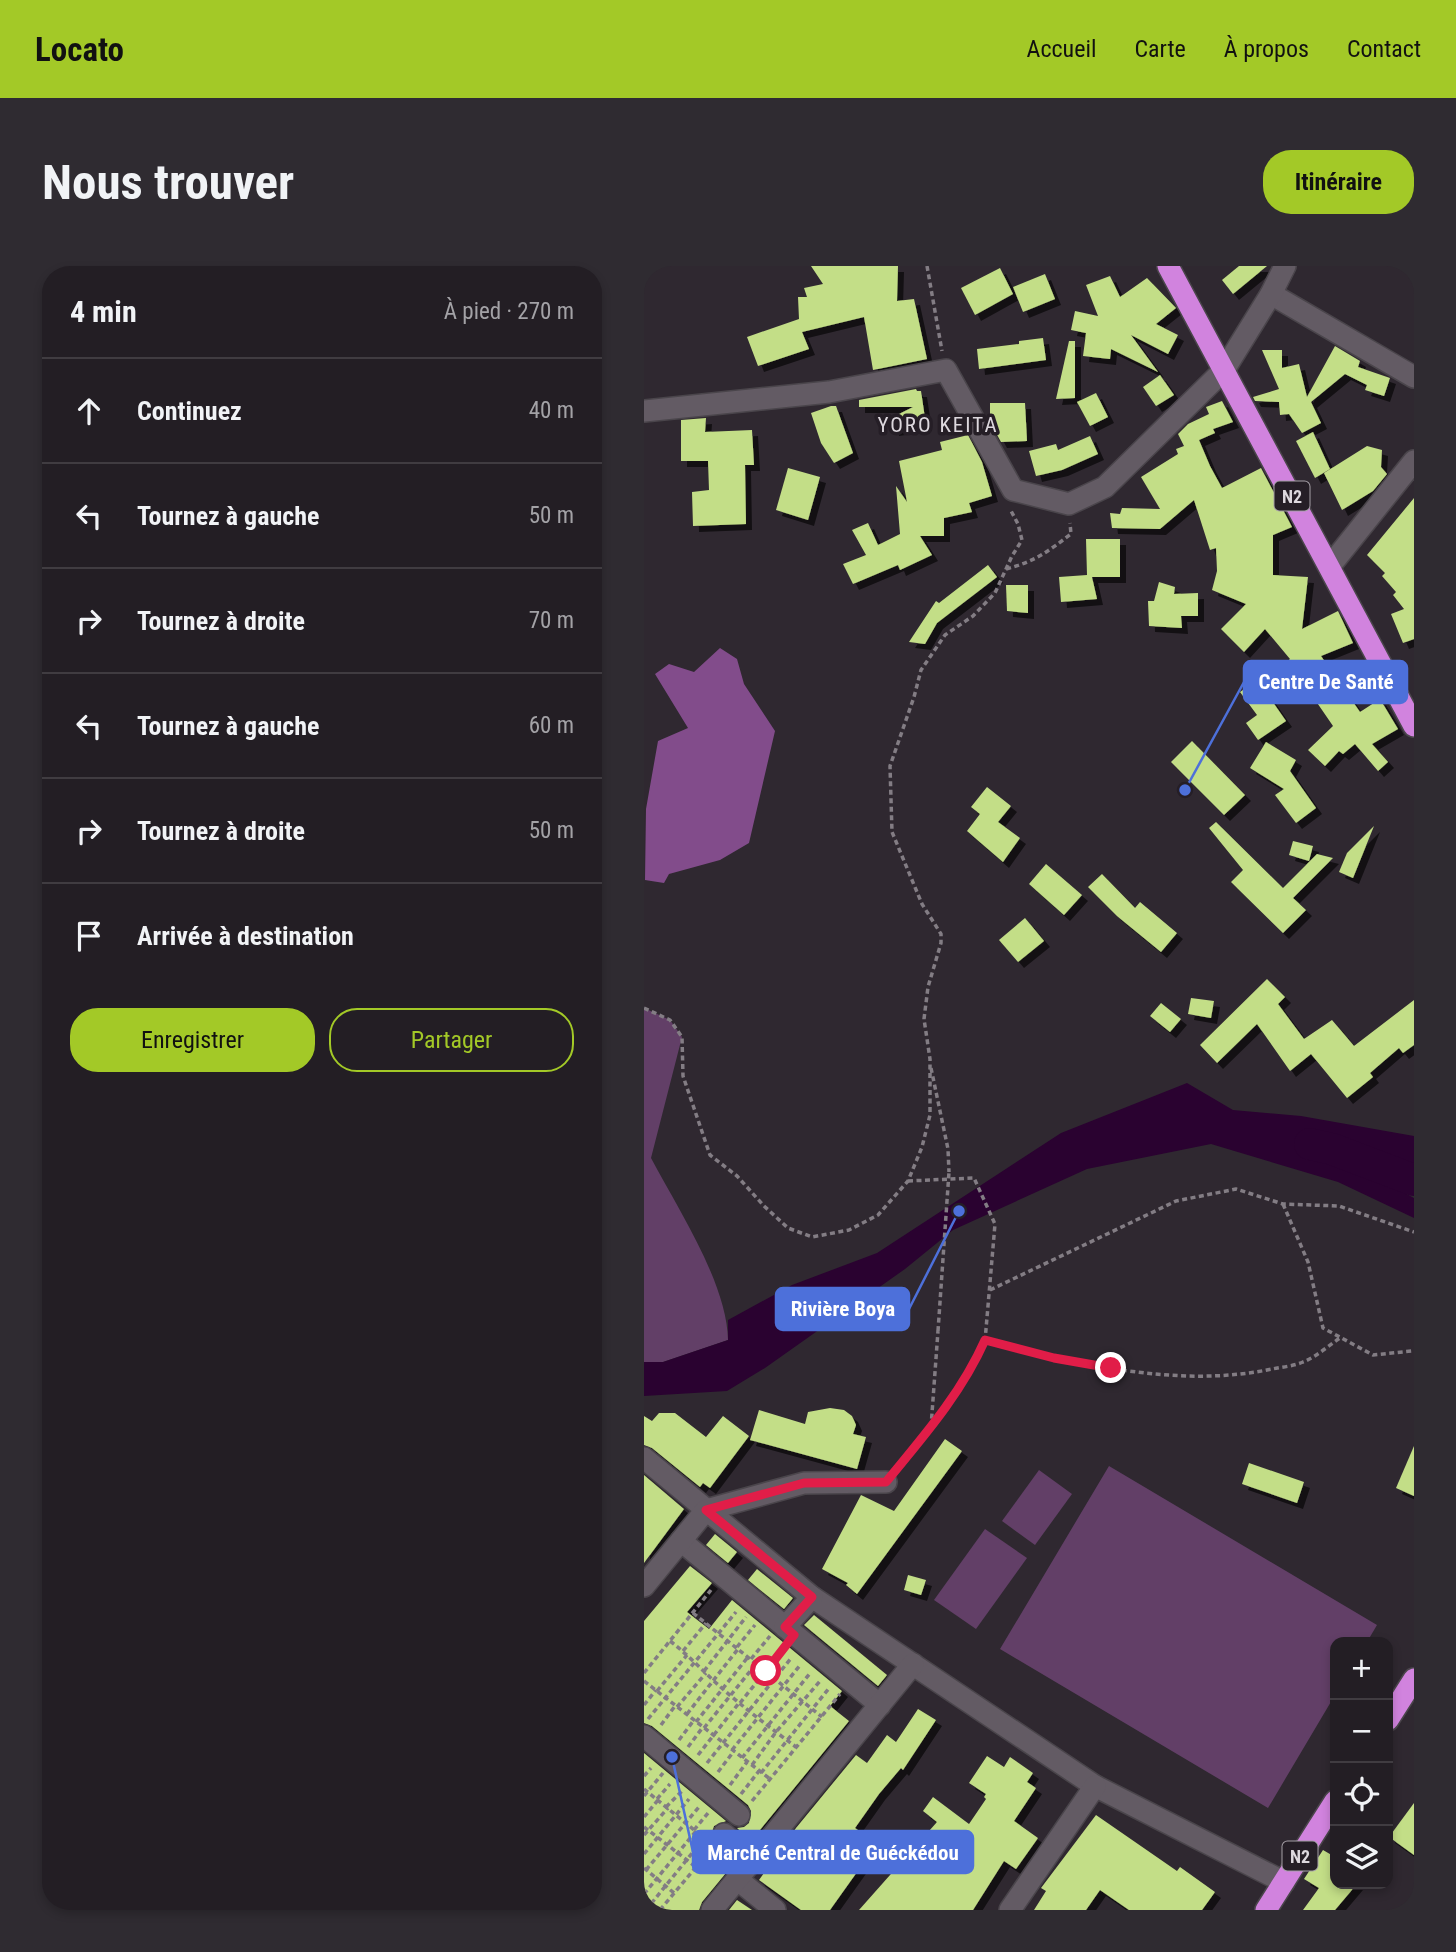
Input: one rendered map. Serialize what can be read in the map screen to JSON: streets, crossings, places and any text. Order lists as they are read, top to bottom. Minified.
{"streets":{"highway":["N2"]},"districts":["YORO KEITA"],"places":["Centre De Santé","Rivière Boya","Marché Central de Guéckédou"],"page":{"header":"Locato","nav":["Accueil","Carte","À propos","Contact"],"buttons":["Itinéraire",["Enregistrer","Partager"]],"title":"Nous trouver","heading":["4 min","À pied · 270 m"],"list":[["Continuez","40 m"],["Tournez à gauche","50 m"],["Tournez à droite","70 m"],["Tournez à gauche","60 m"],["Tournez à droite","50 m"],"Arrivée à destination"],"map_buttons":["+","−"]}}
